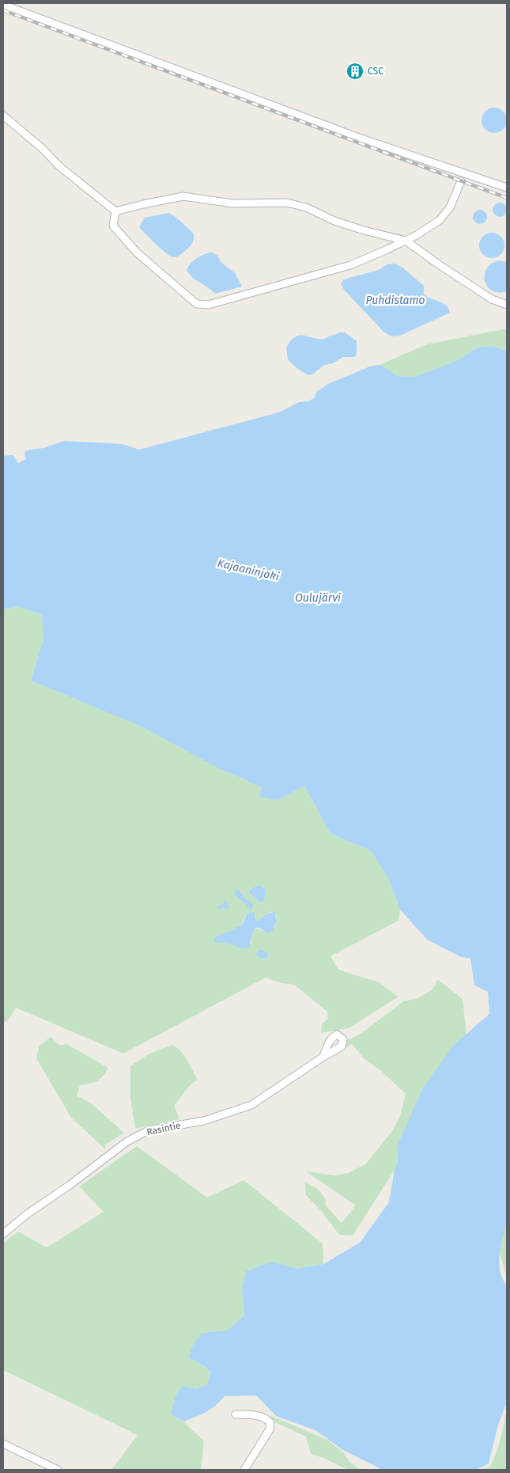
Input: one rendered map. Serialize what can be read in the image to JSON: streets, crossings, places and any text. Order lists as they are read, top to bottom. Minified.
{"streets":{"street":["Rasintie"]},"water":["Puhdistamo","Kajaaninjoki","Oulujärvi"],"places":{"building":["CSC"]}}
